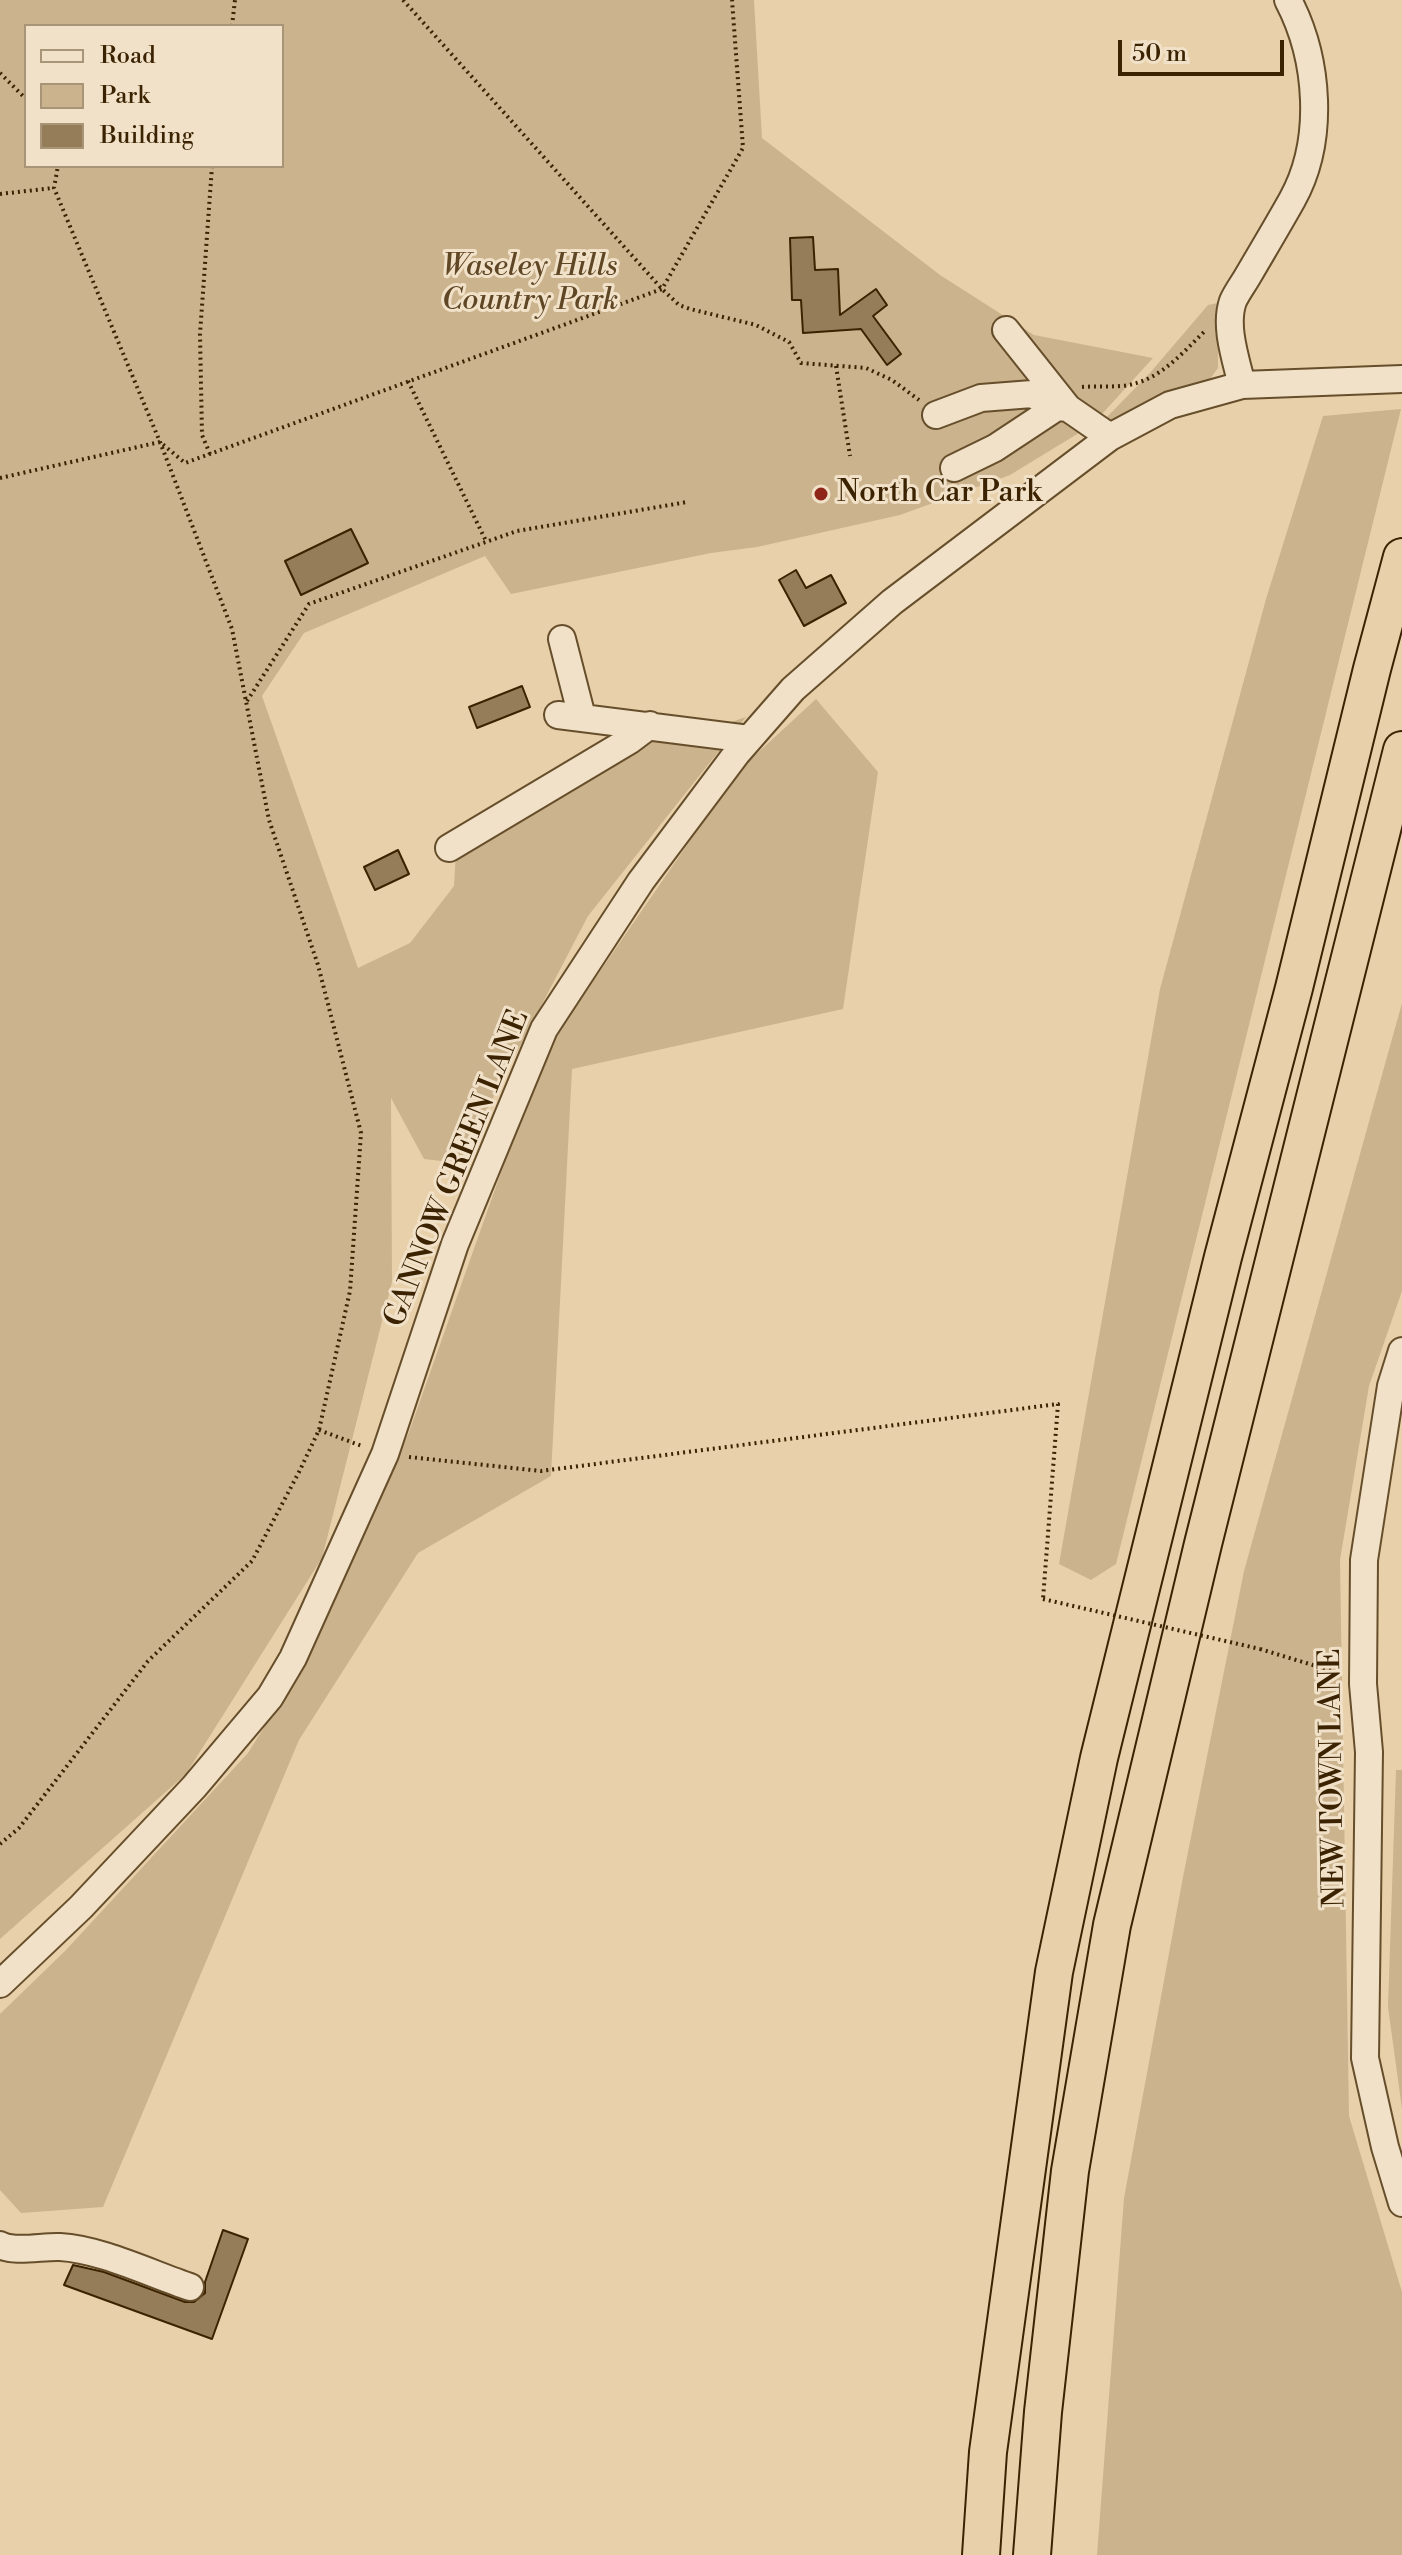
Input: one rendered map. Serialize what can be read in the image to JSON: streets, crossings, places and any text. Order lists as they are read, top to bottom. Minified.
{"streets":{"street":["GANNOW GREEN LANE","NEW TOWN LANE"]},"parks":["Waseley Hills Country Park"],"places":["North Car Park"],"legend":["Road","Park","Building"],"scale_bar":"50 m"}
